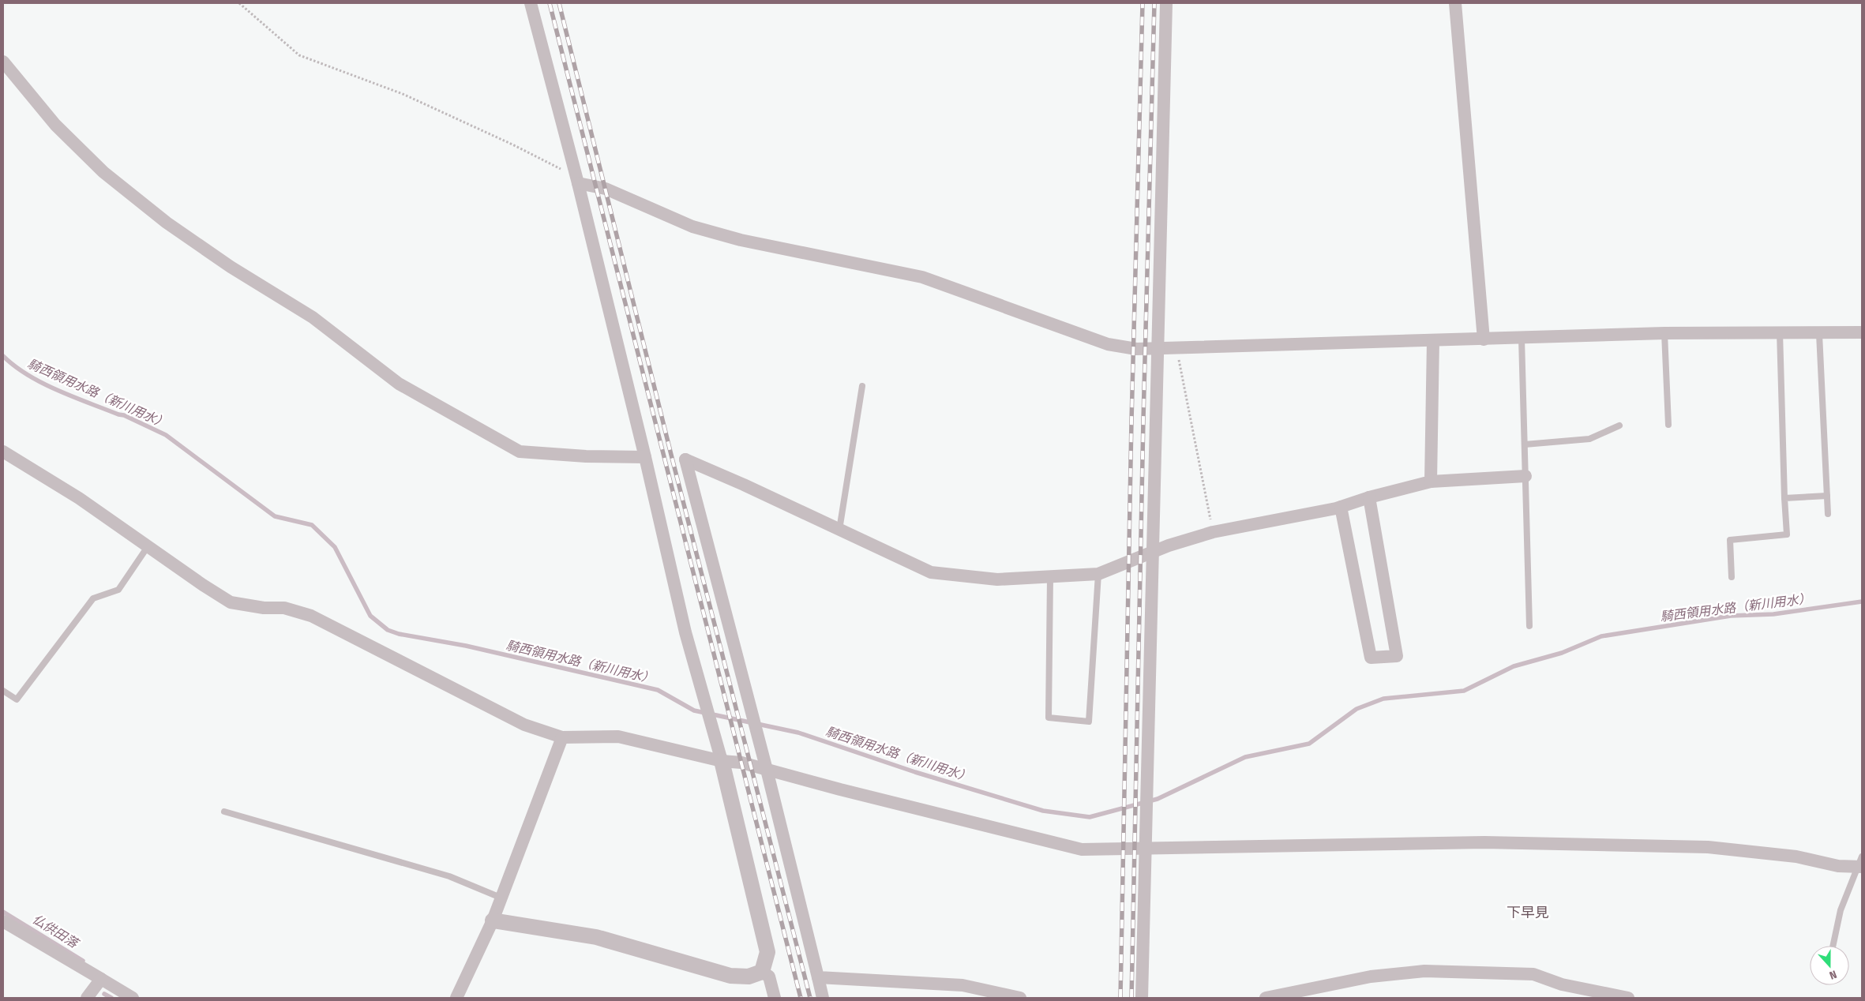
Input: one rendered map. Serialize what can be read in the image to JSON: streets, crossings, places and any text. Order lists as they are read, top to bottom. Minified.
{"districts":["下早見"],"water":["騎西領用水路（新川用水）","仏供田落"],"north":"bottom"}
